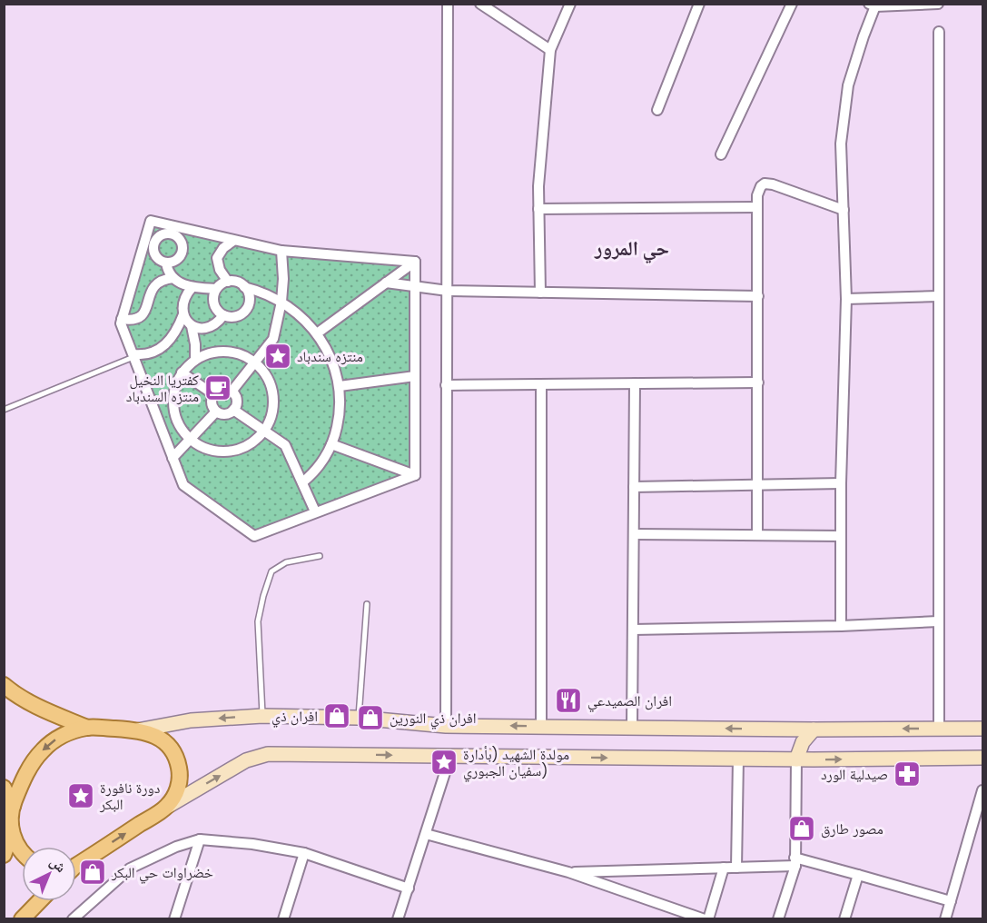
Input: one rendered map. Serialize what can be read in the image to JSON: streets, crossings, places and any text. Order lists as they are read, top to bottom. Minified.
{"districts":["حي المرور"],"places":{"place":["منتزه سندباد","مولدة الشهيد (بأدارة سفيان الجبوري)","دورة نافورة البكر"],"cafe":["كفتريا النخيل منتزه السندباد"],"restaurant":["افران الصميدعي"],"shop":["افران ذي","افران ذي النورين","مصور طارق","خضراوات حي البكر"],"pharmacy":["صيدلية الورد"]},"north":"top right"}
